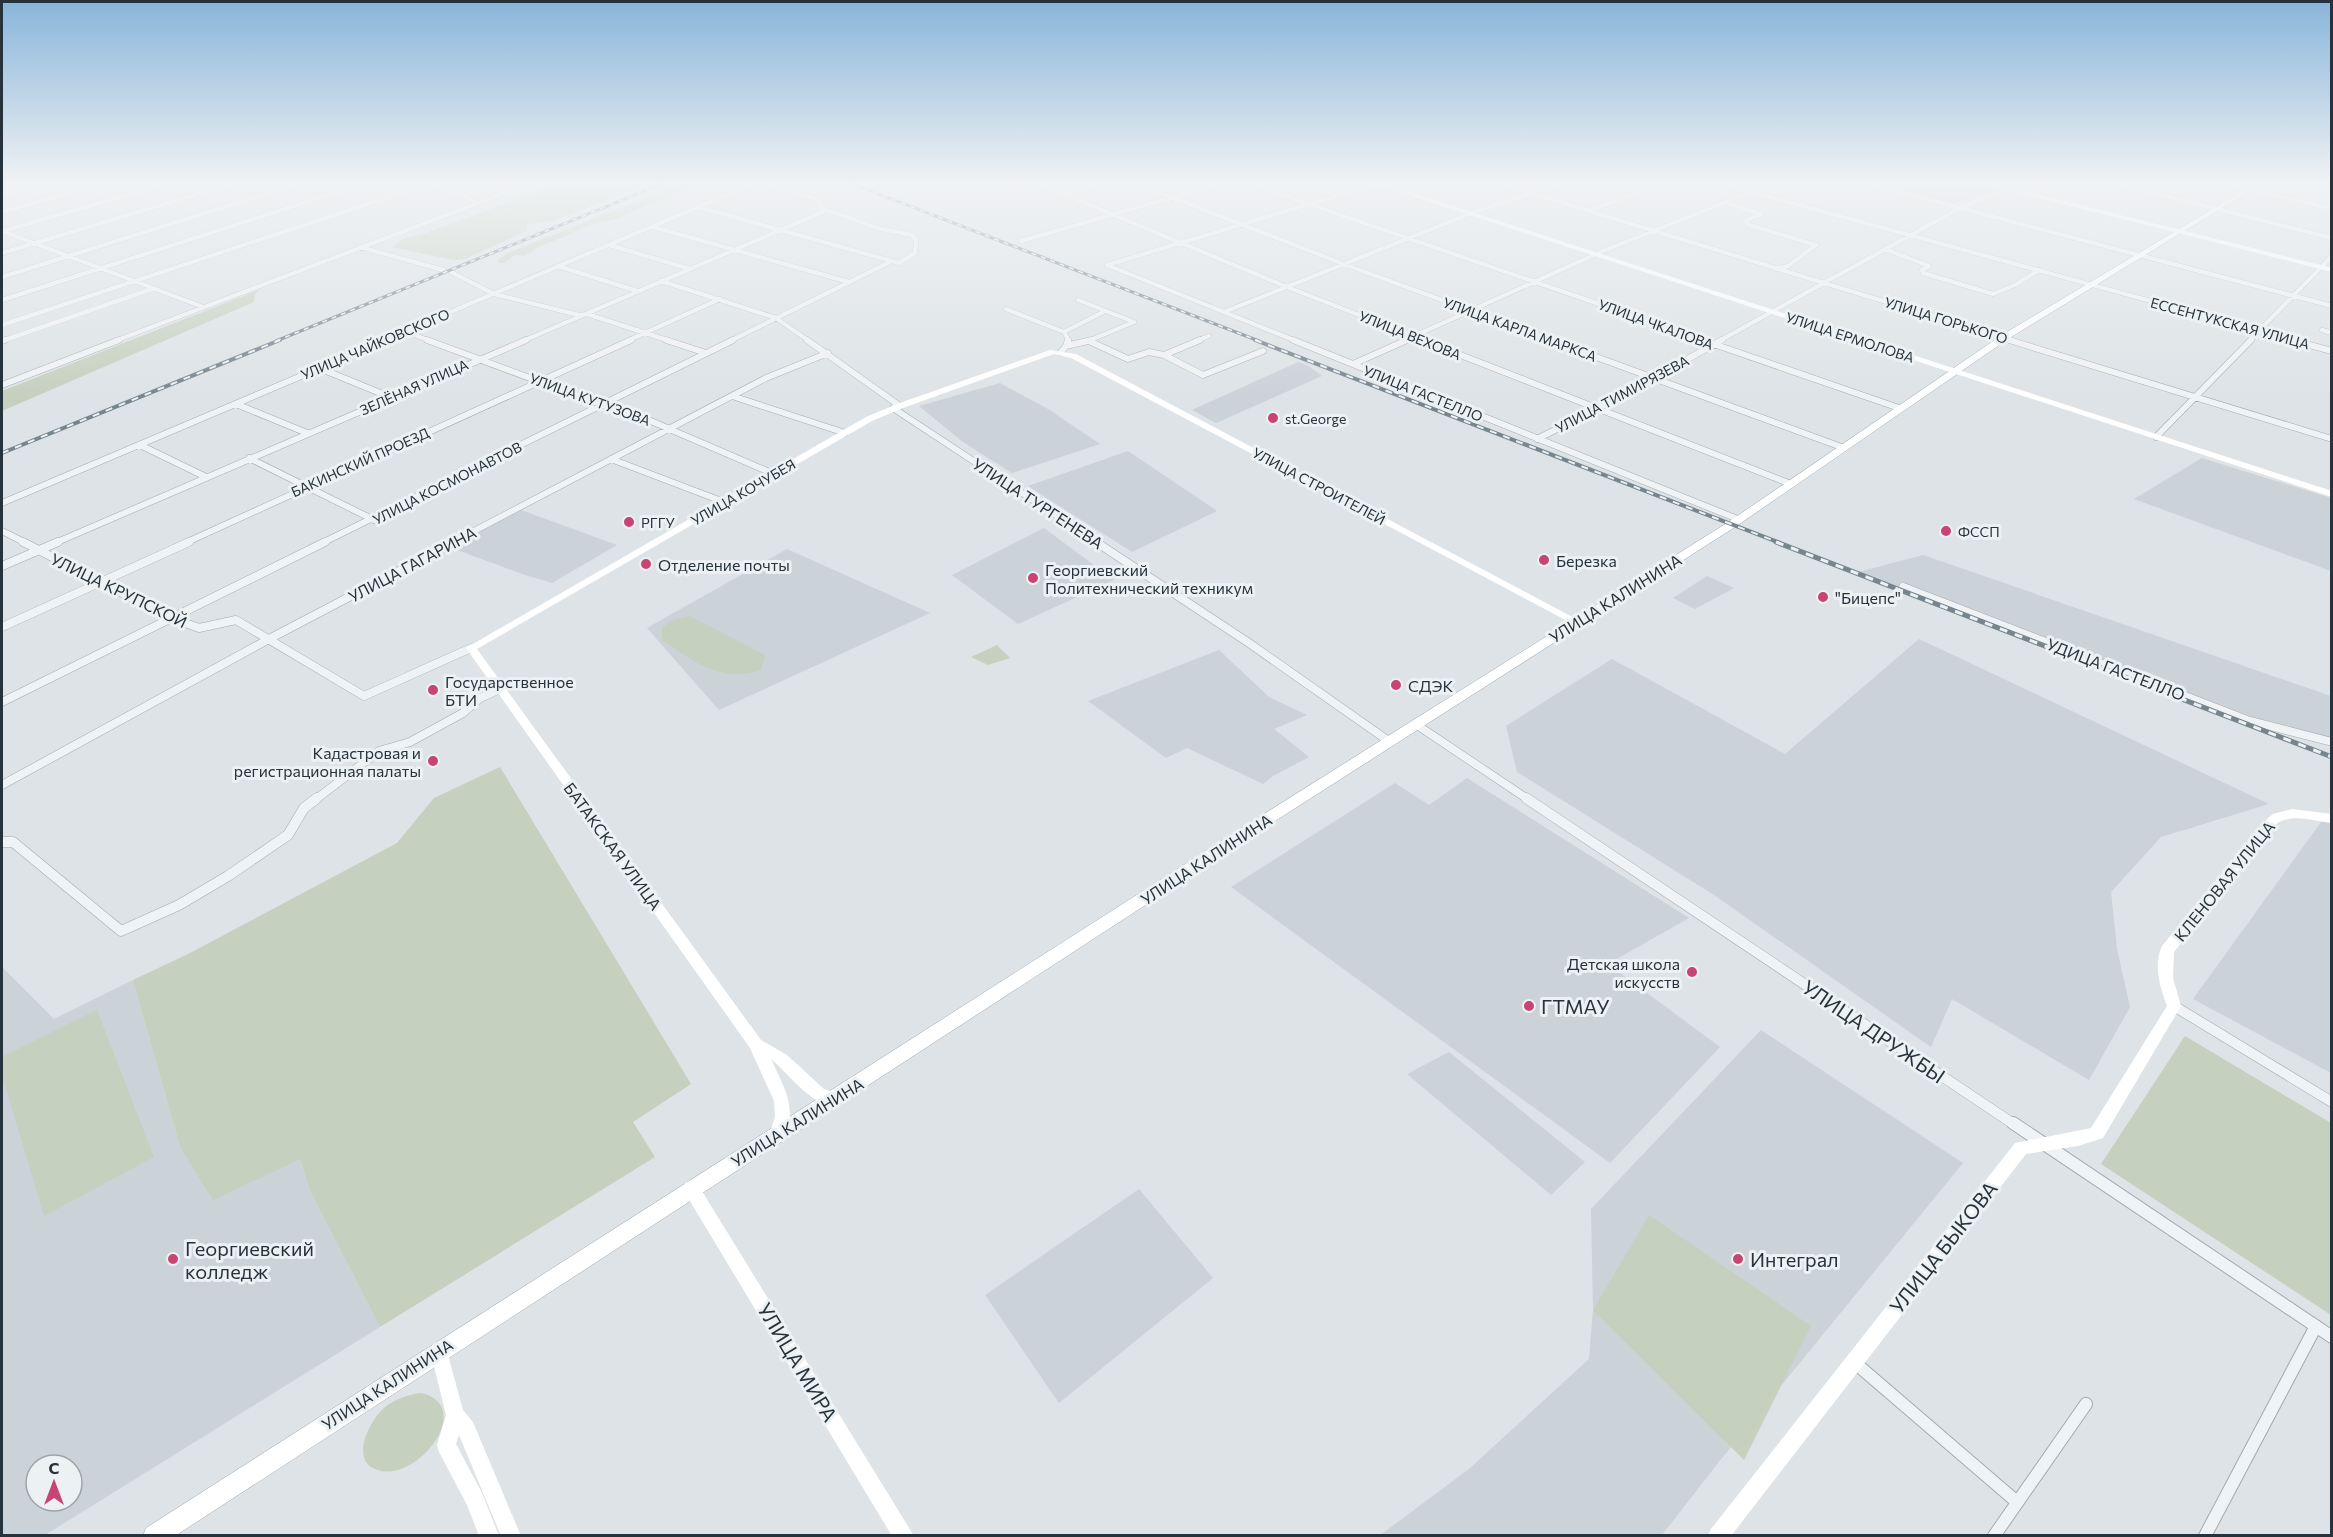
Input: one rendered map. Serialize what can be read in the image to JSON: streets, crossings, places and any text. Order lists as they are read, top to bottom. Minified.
{"streets":{"main road":["УЛИЦА КАЛИНИНА"],"street":["УЛИЦА ГОРЬКОГО","ЕССЕНТУКСКАЯ УЛИЦА","УЛИЦА ЧКАЛОВА","УЛИЦА КАРЛА МАРКСА","УЛИЦА ВЕХОВА","УЛИЦА ЕРМОЛОВА","УЛИЦА ЧАЙКОВСКОГО","ЗЕЛЁНАЯ УЛИЦА","УЛИЦА ГАСТЕЛЛО","УЛИЦА ТИМИРЯЗЕВА","УЛИЦА КУТУЗОВА","БАКИНСКИЙ ПРОЕЗД","УЛИЦА КОСМОНАВТОВ","УЛИЦА СТРОИТЕЛЕЙ","УЛИЦА КОЧУБЕЯ","УЛИЦА ТУРГЕНЕВА","УЛИЦА ГАГАРИНА","УЛИЦА КРУПСКОЙ","УДИЦА ГАСТЕЛЛО","БАТАКСКАЯ УЛИЦА","КЛЕНОВАЯ УЛИЦА","УЛИЦА ДРУЖБЫ","УЛИЦА БЫКОВА","УЛИЦА МИРА"]},"crossings":[["УЛИЦА ГОРЬКОГО","УЛИЦА ТИМИРЯЗЕВА"],["УЛИЦА ГОРЬКОГО","УЛИЦА КАЛИНИНА"],["ЕССЕНТУКСКАЯ УЛИЦА","УЛИЦА КАЛИНИНА"],["УЛИЦА ЧКАЛОВА","УЛИЦА ТИМИРЯЗЕВА"],["УЛИЦА ЧКАЛОВА","УЛИЦА КАЛИНИНА"],["УЛИЦА КАРЛА МАРКСА","УЛИЦА ТИМИРЯЗЕВА"],["УЛИЦА КАРЛА МАРКСА","УЛИЦА КАЛИНИНА"],["УЛИЦА ВЕХОВА","УЛИЦА ТИМИРЯЗЕВА"],["УЛИЦА ВЕХОВА","УЛИЦА КАЛИНИНА"],["УЛИЦА ЕРМОЛОВА","УЛИЦА ТИМИРЯЗЕВА"],["УЛИЦА ЕРМОЛОВА","УЛИЦА КАЛИНИНА"],["УЛИЦА ЧАЙКОВСКОГО","УЛИЦА КУТУЗОВА"],["ЗЕЛЁНАЯ УЛИЦА","УЛИЦА КУТУЗОВА"],["ЗЕЛЁНАЯ УЛИЦА","УЛИЦА ТУРГЕНЕВА"],["ЗЕЛЁНАЯ УЛИЦА","УЛИЦА КРУПСКОЙ"],["УЛИЦА ГАСТЕЛЛО","УЛИЦА ТИМИРЯЗЕВА"],["УЛИЦА ГАСТЕЛЛО","УЛИЦА КАЛИНИНА"],["УЛИЦА КУТУЗОВА","БАКИНСКИЙ ПРОЕЗД"],["УЛИЦА КУТУЗОВА","УЛИЦА КОСМОНАВТОВ"],["УЛИЦА КУТУЗОВА","УЛИЦА КОЧУБЕЯ"],["УЛИЦА КУТУЗОВА","УЛИЦА ГАГАРИНА"],["БАКИНСКИЙ ПРОЕЗД","УЛИЦА ТУРГЕНЕВА"],["БАКИНСКИЙ ПРОЕЗД","УЛИЦА КРУПСКОЙ"],["УЛИЦА КОСМОНАВТОВ","УЛИЦА ТУРГЕНЕВА"],["УЛИЦА КОСМОНАВТОВ","УЛИЦА КРУПСКОЙ"],["УЛИЦА СТРОИТЕЛЕЙ","УЛИЦА КОЧУБЕЯ"],["УЛИЦА СТРОИТЕЛЕЙ","УЛИЦА КАЛИНИНА"],["УЛИЦА КОЧУБЕЯ","УЛИЦА ТУРГЕНЕВА"],["УЛИЦА КОЧУБЕЯ","УЛИЦА КРУПСКОЙ"],["УЛИЦА КОЧУБЕЯ","БАТАКСКАЯ УЛИЦА"],["УЛИЦА ТУРГЕНЕВА","УЛИЦА ГАГАРИНА"],["УЛИЦА ТУРГЕНЕВА","УЛИЦА КАЛИНИНА"],["УЛИЦА ГАГАРИНА","УЛИЦА КРУПСКОЙ"],["УЛИЦА КАЛИНИНА","БАТАКСКАЯ УЛИЦА"],["УЛИЦА КАЛИНИНА","УЛИЦА ДРУЖБЫ"],["УЛИЦА КАЛИНИНА","УЛИЦА МИРА"],["УЛИЦА ДРУЖБЫ","УЛИЦА БЫКОВА"]],"places":["st.George","РГГУ","ФССП","Березка","Отделение почты","Георгиевский Политехнический техникум","\"Бицепс\"","СДЭК","Государственное БТИ","Кадастровая и регистрационная палаты","Детская школа искусств","ГТМАУ","Георгиевский колледж","Интеграл"],"north":"top"}
